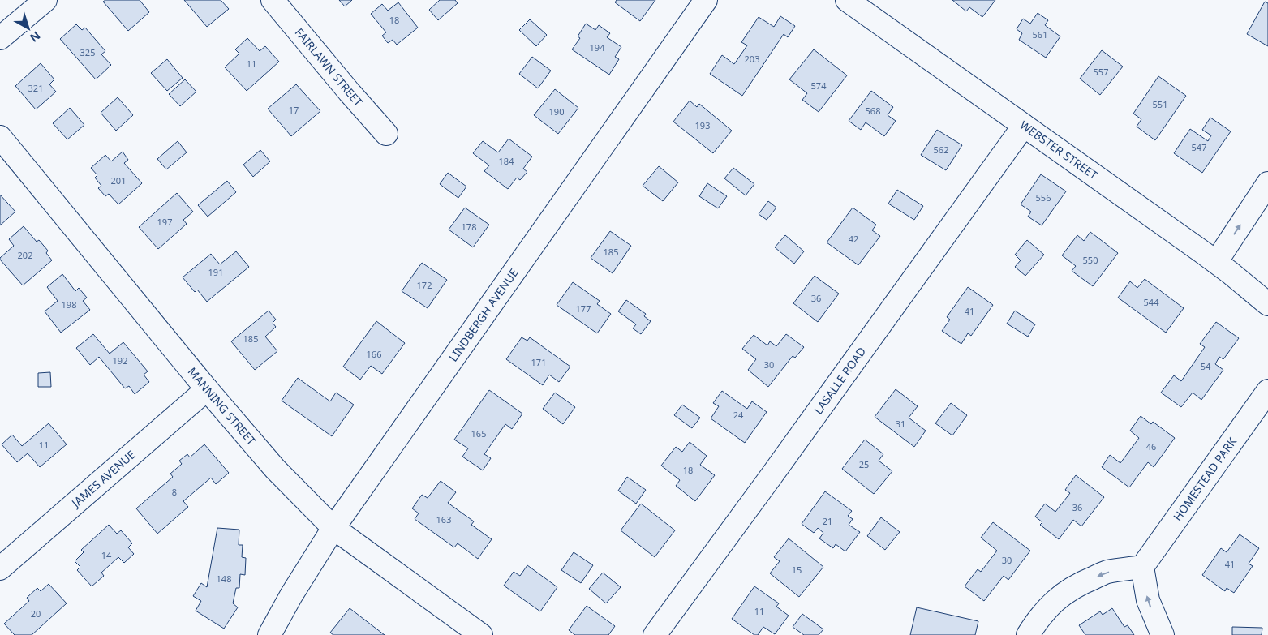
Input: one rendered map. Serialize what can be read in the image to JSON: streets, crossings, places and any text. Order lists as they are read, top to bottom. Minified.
{"streets":{"street":["FAIRLAWN STREET","WEBSTER STREET","LINDBERGH AVENUE","LASALLE ROAD","MANNING STREET","JAMES AVENUE","HOMESTEAD PARK"]},"crossings":[["WEBSTER STREET","LASALLE ROAD"],["LINDBERGH AVENUE","MANNING STREET"],["MANNING STREET","JAMES AVENUE"]],"house_numbers":["18","561","194","325","203","11","557","574","321","551","17","568","190","193","547","562","184","201","556","197","178","42","185","202","550","191","172","36","544","198","177","41","185","166","192","171","30","54","24","31","165","11","46","25","18","8","36","163","21","14","30","41","15","148","11","20"],"north":"bottom right"}
